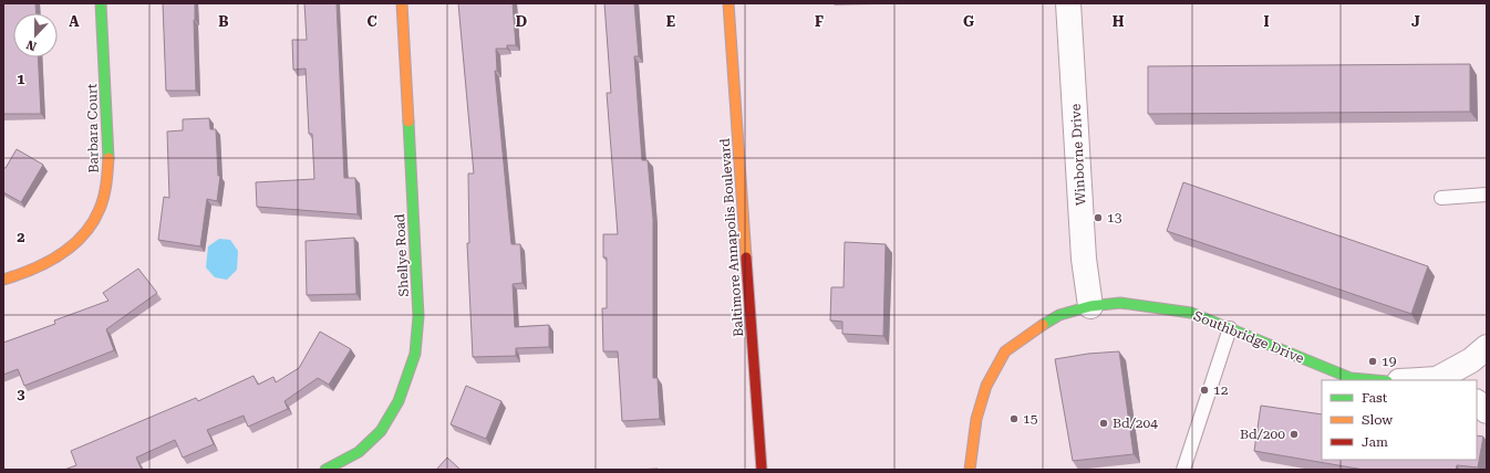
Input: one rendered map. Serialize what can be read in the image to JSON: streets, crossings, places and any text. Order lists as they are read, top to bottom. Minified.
{"streets":{"street":["Barbara Court","Winborne Drive","Baltimore Annapolis Boulevard","Shellye Road","Southbridge Drive"]},"crossings":[["Winborne Drive","Southbridge Drive"]],"places":["13","19","12","15","Bd/204","Bd/200"],"legend":["Fast","Slow","Jam"],"north":"bottom","grid":{"columns":["A","B","C","D","E","F","G","H","I","J"],"rows":["1","2","3"]}}
